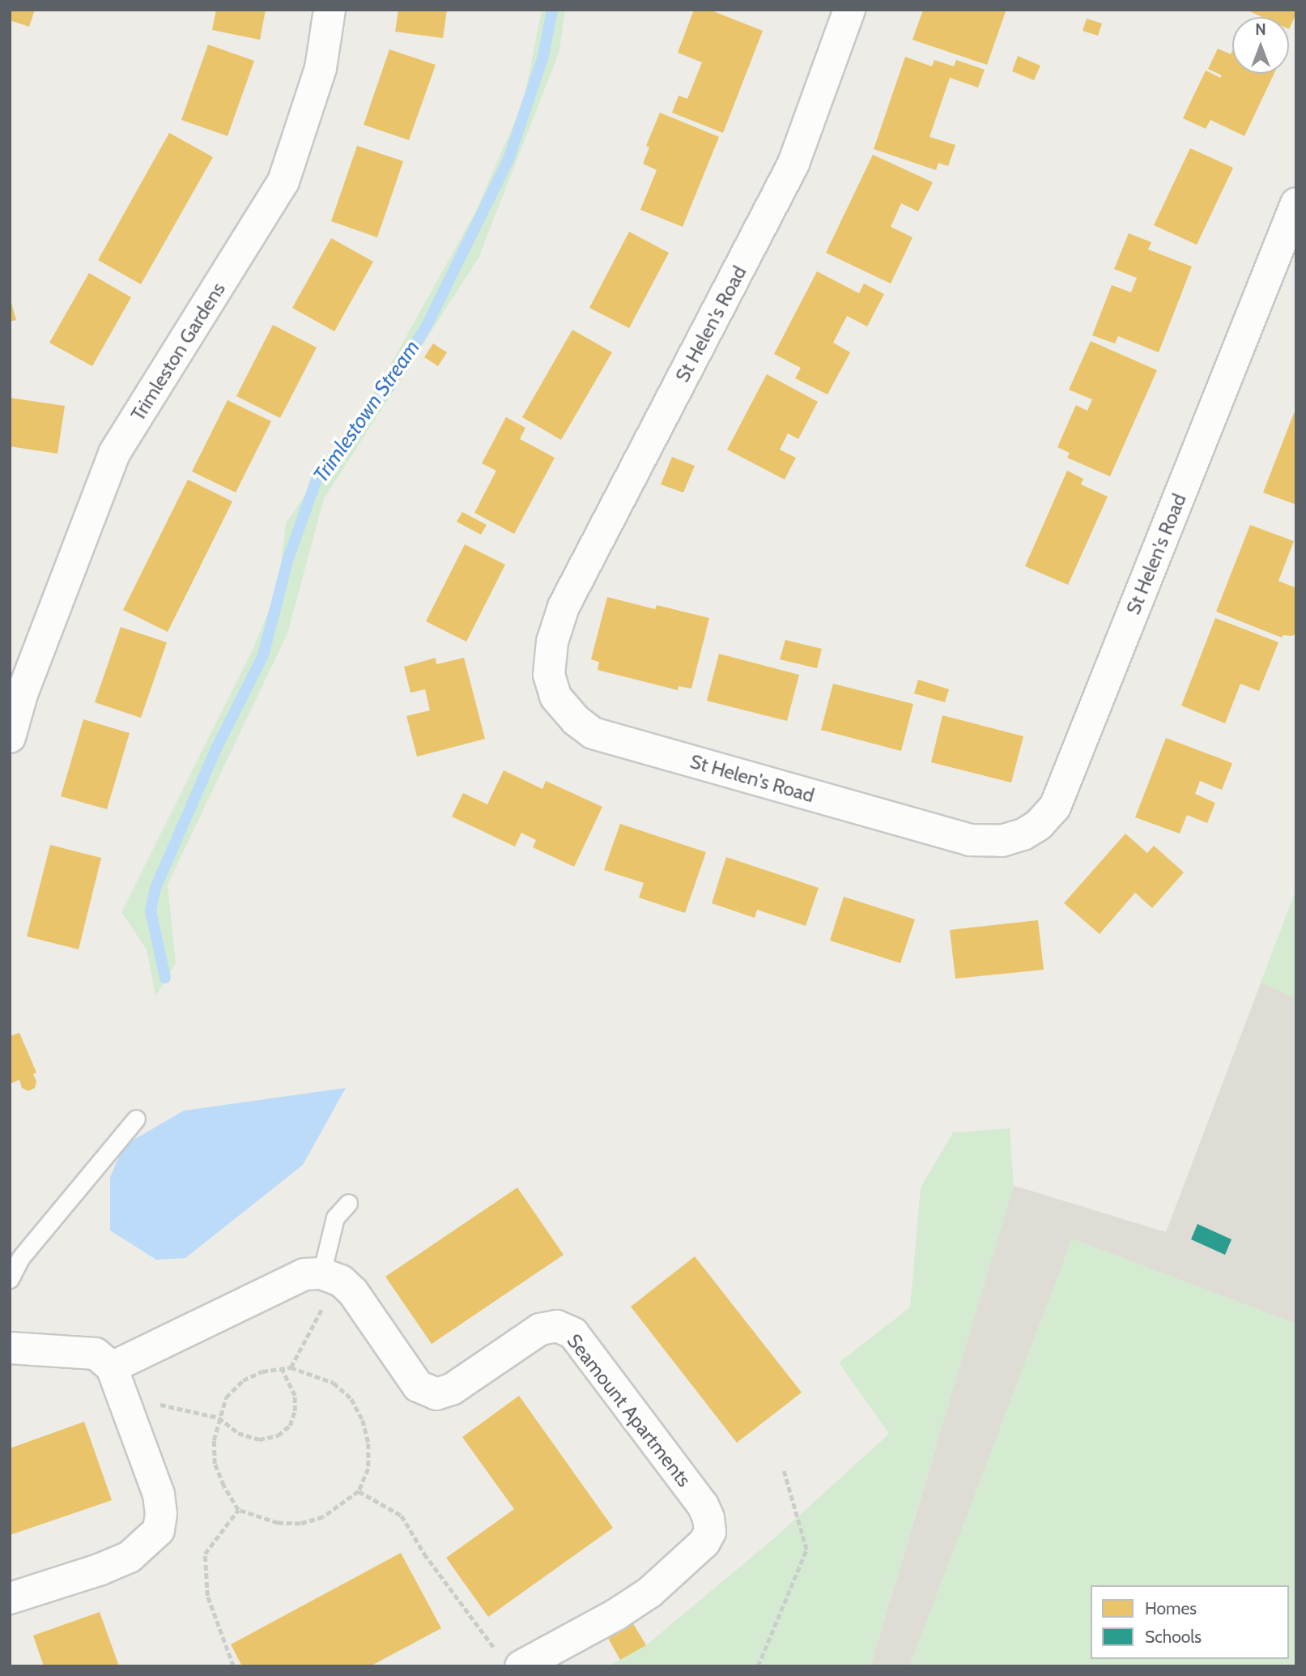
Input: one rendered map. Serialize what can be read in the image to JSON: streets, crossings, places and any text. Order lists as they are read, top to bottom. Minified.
{"streets":{"street":["St Helen's Road","Trimleston Gardens","Seamount Apartments"]},"water":["Trimlestown Stream"],"legend":["Homes","Schools"],"north":"top"}
